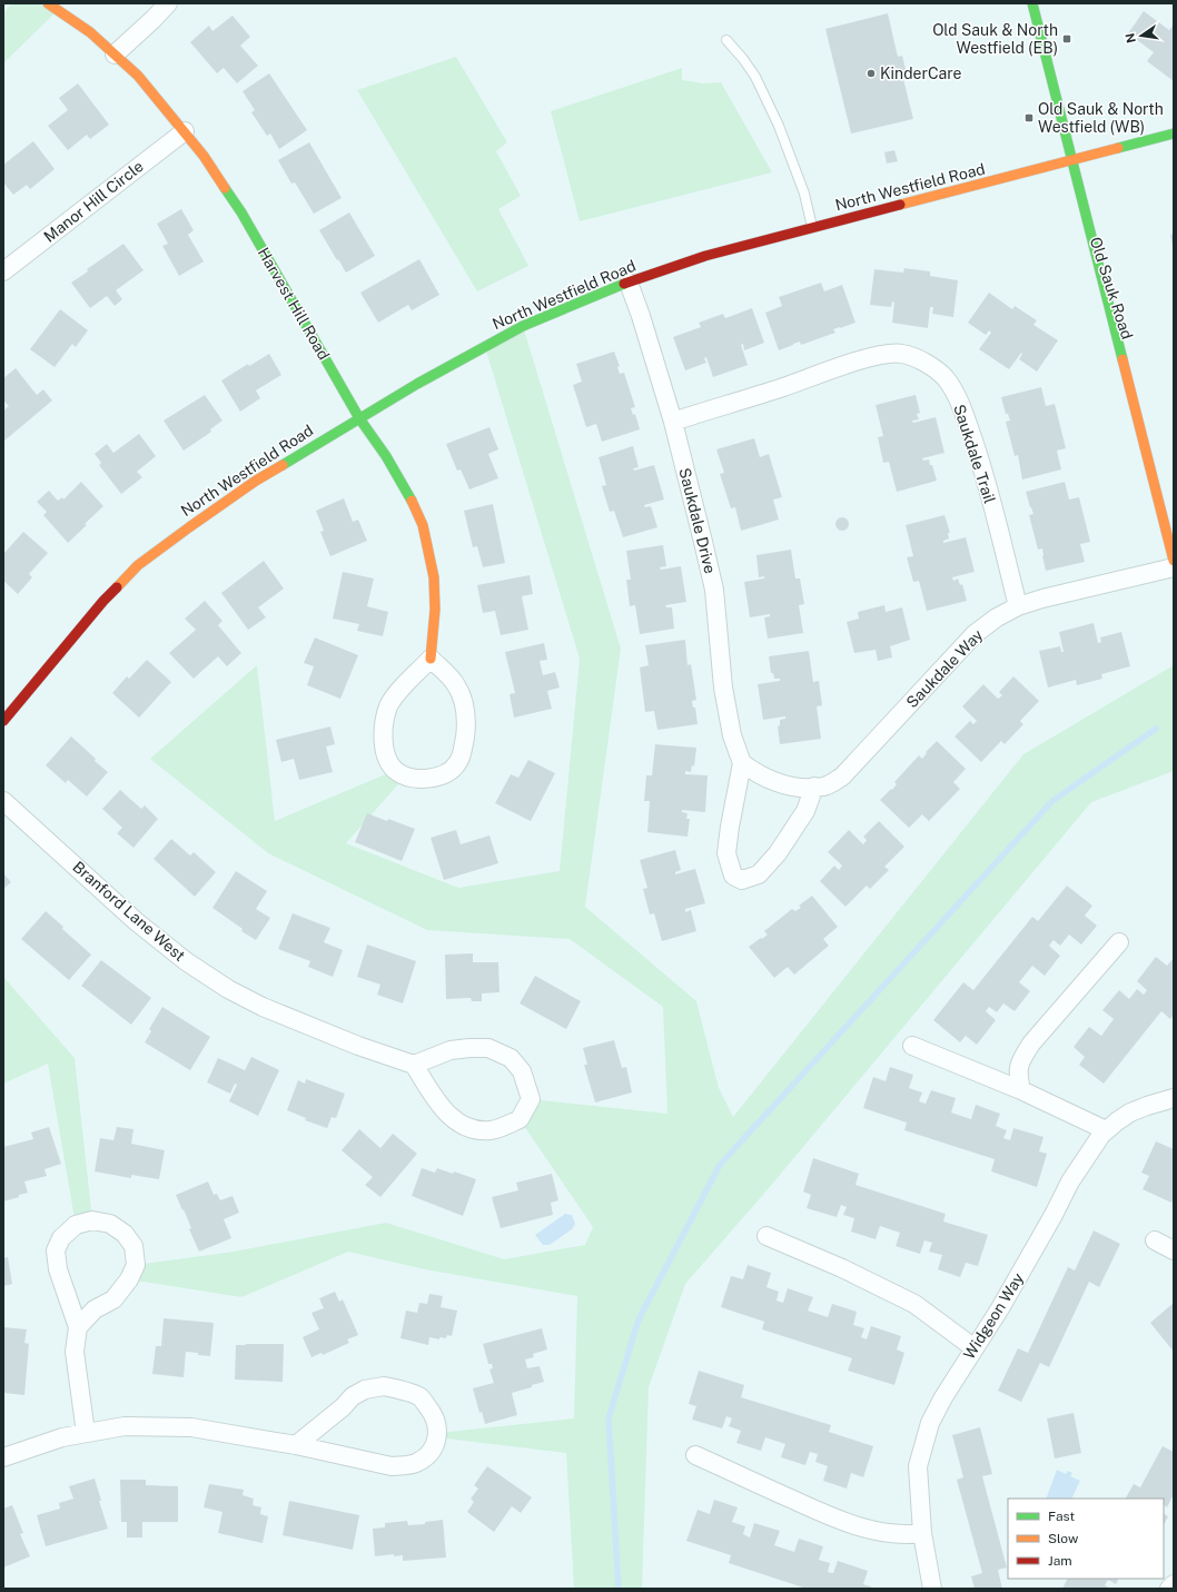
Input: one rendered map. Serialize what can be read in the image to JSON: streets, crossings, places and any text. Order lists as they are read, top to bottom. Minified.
{"streets":{"street":["North Westfield Road","Manor Hill Circle","Old Sauk Road","Harvest Hill Road","Saukdale Trail","Saukdale Drive","Saukdale Way","Branford Lane West","Widgeon Way"]},"crossings":[["North Westfield Road","Old Sauk Road"],["North Westfield Road","Harvest Hill Road"],["North Westfield Road","Saukdale Drive"],["Manor Hill Circle","Harvest Hill Road"],["Saukdale Trail","Saukdale Drive"],["Saukdale Trail","Saukdale Way"],["Saukdale Drive","Saukdale Way"]],"places":{"transit":["Old Sauk & North Westfield (EB)","Old Sauk & North Westfield (WB)"],"other":["KinderCare"]},"legend":["Fast","Slow","Jam"],"north":"left"}
